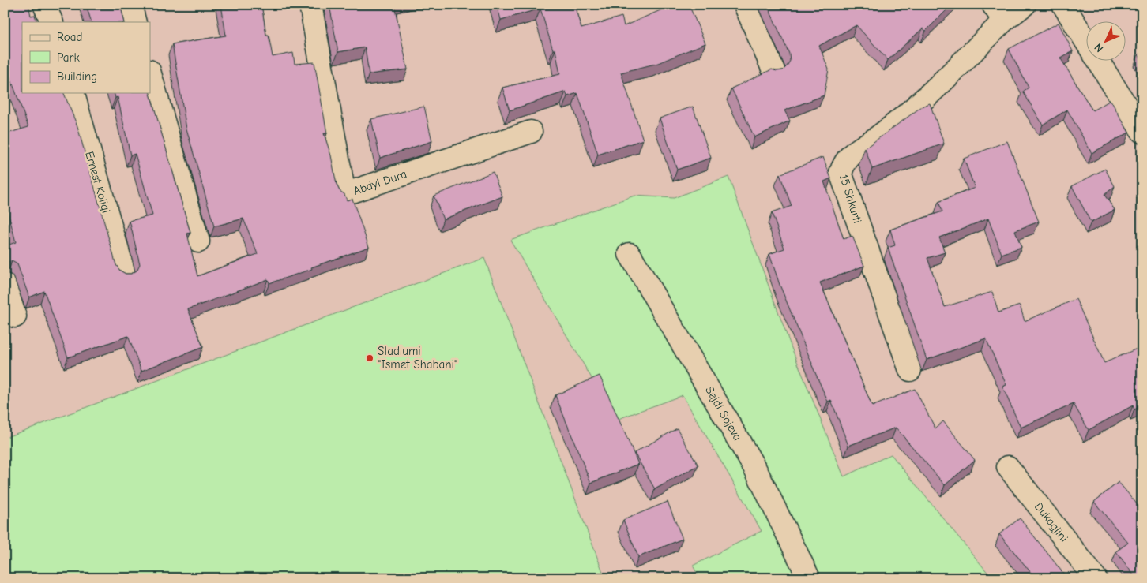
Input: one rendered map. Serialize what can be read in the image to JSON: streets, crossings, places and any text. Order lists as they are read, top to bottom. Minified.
{"streets":{"street":["Ernest Koliqi","Abdyl Dura","15 Shkurti","Sejdi Sojeva","Dukagjini"]},"places":["Stadiumi \"Ismet Shabani\""],"legend":["Road","Park","Building"],"north":"bottom left"}
